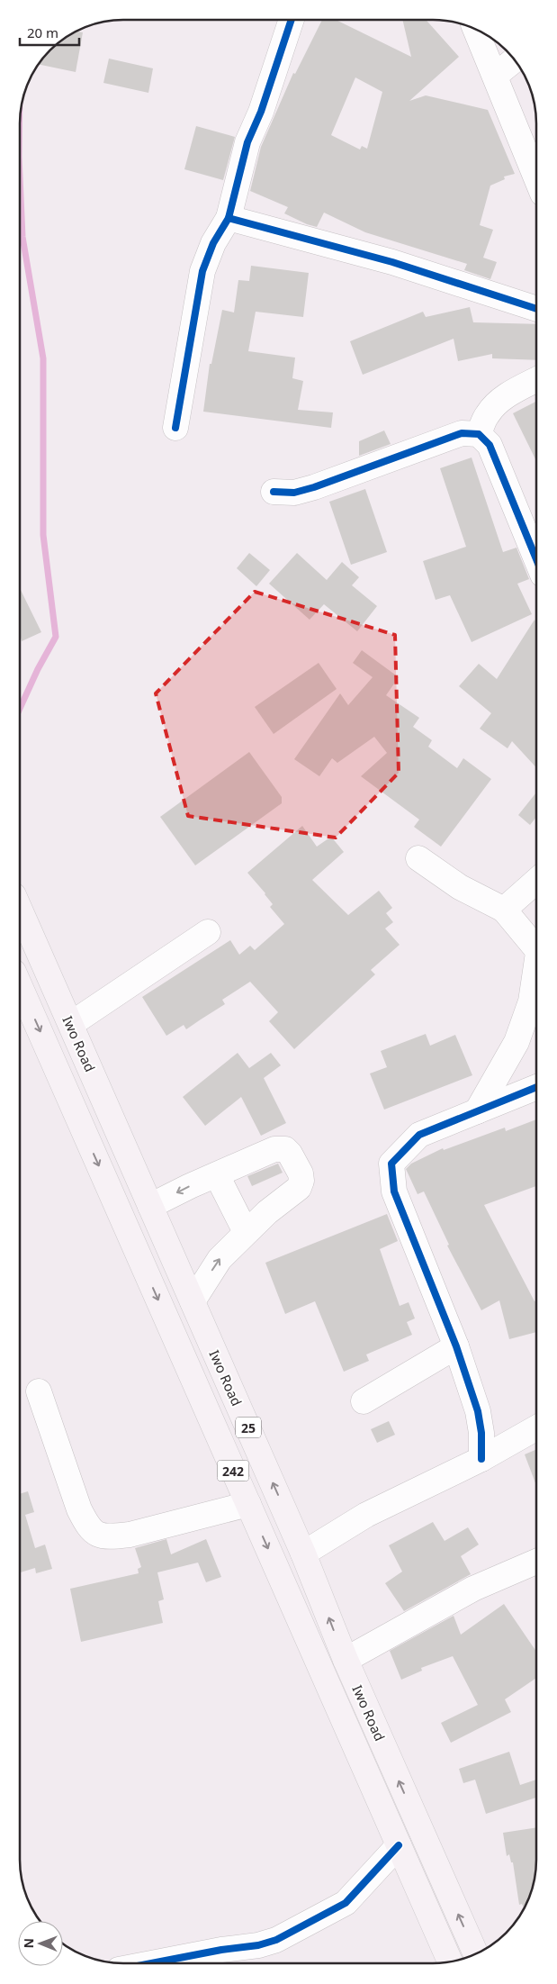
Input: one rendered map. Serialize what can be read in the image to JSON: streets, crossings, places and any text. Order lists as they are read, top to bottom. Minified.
{"streets":{"main road":["Iwo Road","25","242"]},"scale_bar":"20 m","north":"left"}
